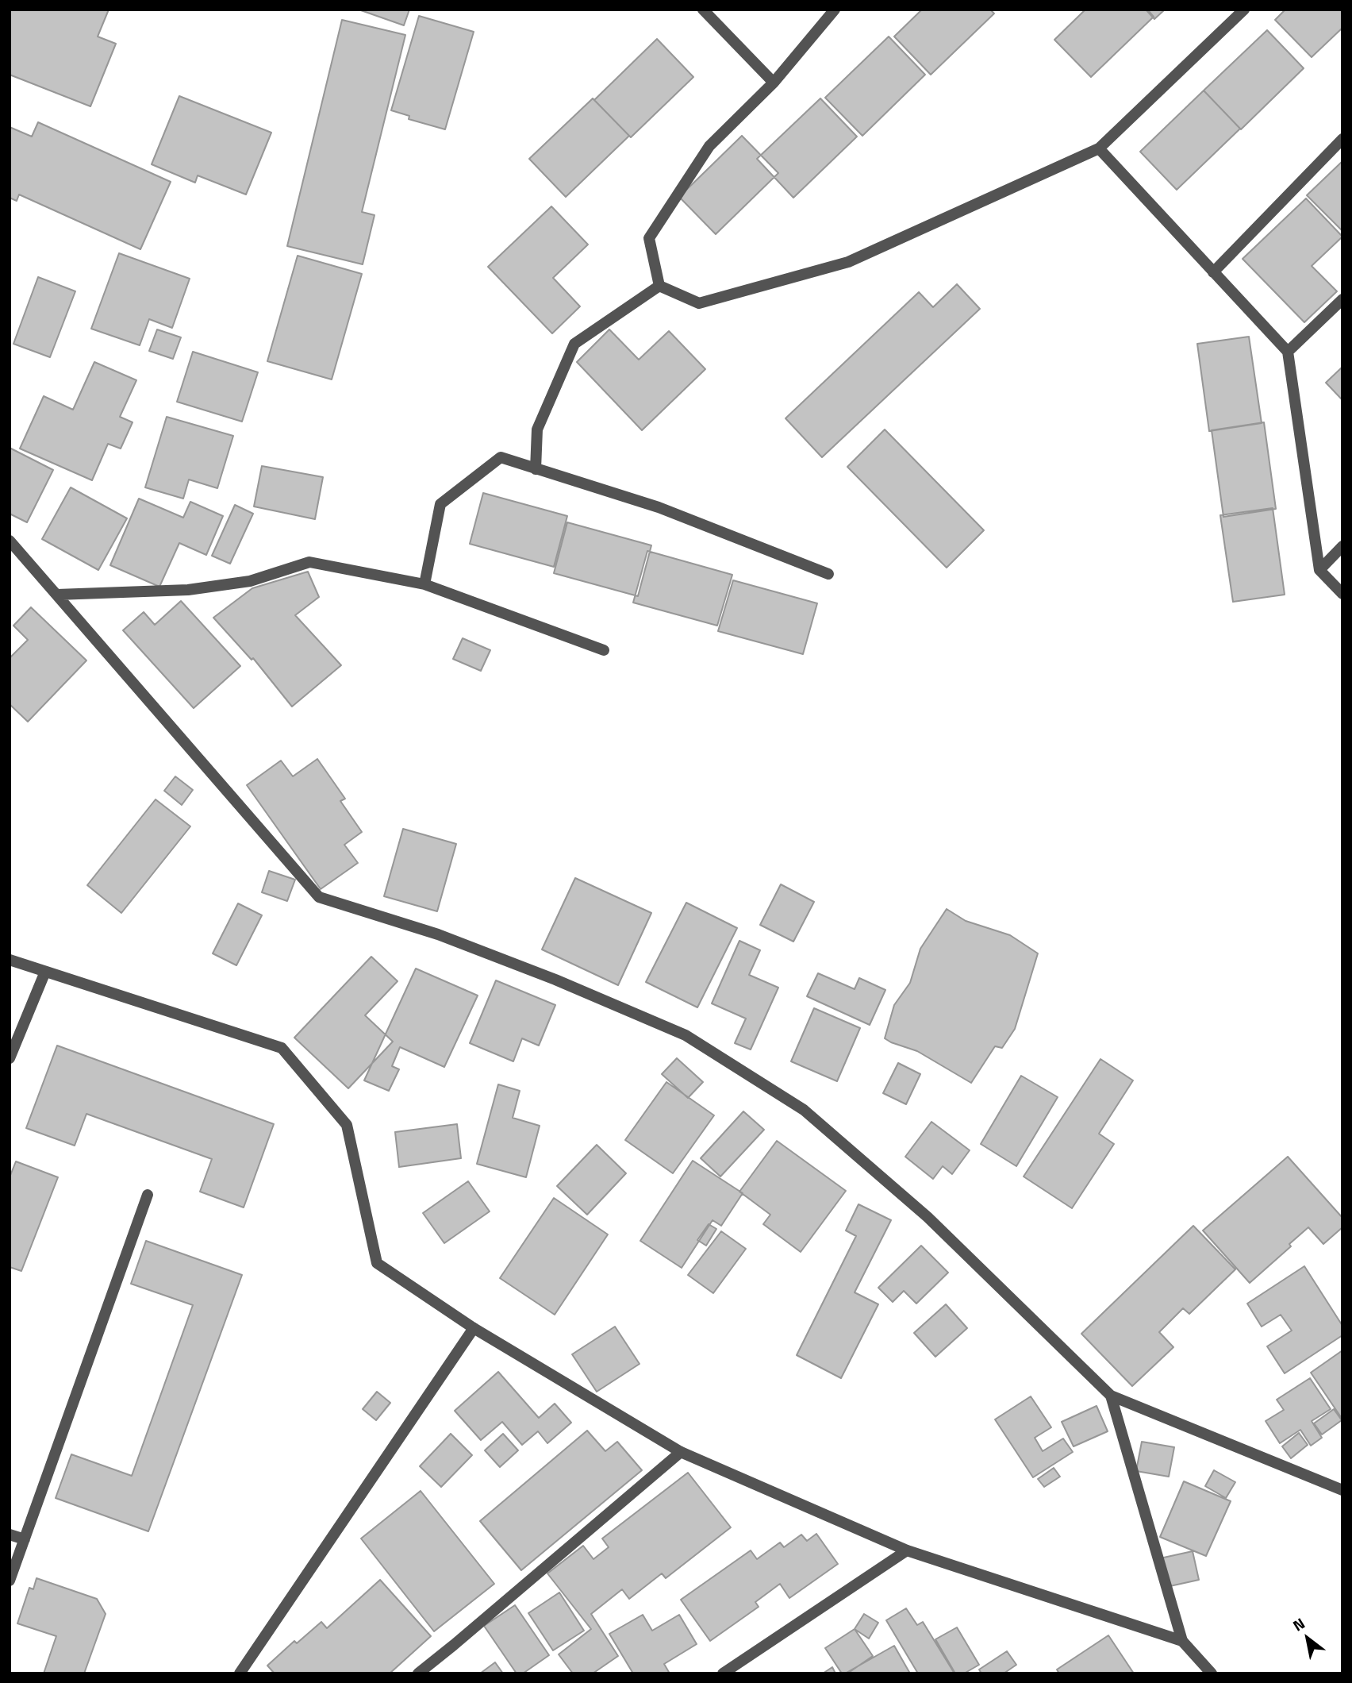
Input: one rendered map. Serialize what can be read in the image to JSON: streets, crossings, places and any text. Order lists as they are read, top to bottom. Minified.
{"north":"top left"}
